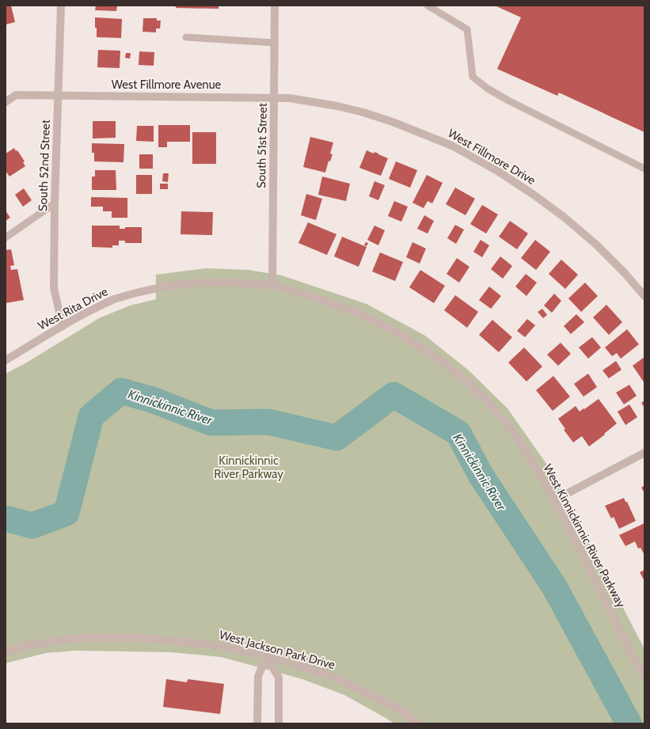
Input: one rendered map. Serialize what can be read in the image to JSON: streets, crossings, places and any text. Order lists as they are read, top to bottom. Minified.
{"streets":{"street":["West Fillmore Avenue","South 51st Street","West Fillmore Drive","South 52nd Street","West Rita Drive","West Kinnickinnic River Parkway","West Jackson Park Drive"]},"crossings":[["West Fillmore Avenue","South 51st Street"],["West Fillmore Avenue","West Fillmore Drive"],["West Fillmore Avenue","South 52nd Street"],["South 51st Street","West Fillmore Drive"],["South 51st Street","West Kinnickinnic River Parkway"],["South 52nd Street","West Rita Drive"],["West Rita Drive","West Kinnickinnic River Parkway"]],"water":["Kinnickinnic River"],"parks":["Kinnickinnic River Parkway"]}
